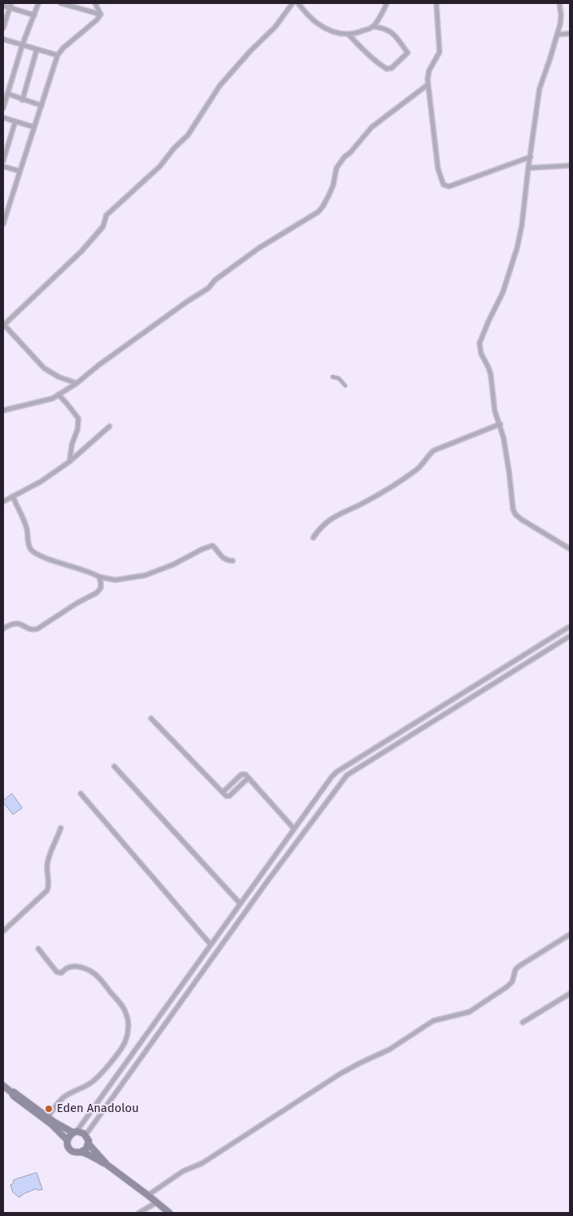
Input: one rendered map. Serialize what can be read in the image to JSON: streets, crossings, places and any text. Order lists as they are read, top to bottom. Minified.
{"places":["Eden Anadolou"]}
